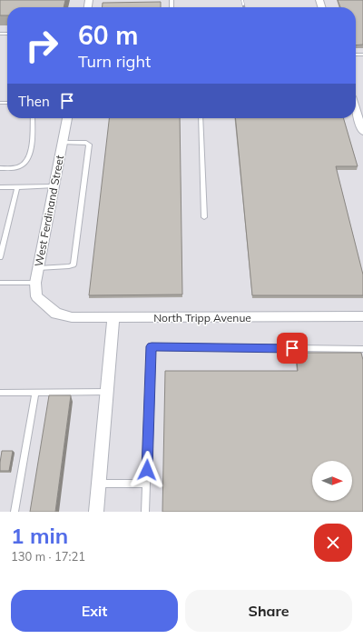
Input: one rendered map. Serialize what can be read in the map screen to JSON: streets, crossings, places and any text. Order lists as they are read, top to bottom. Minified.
{"streets":{"street":["West Ferdinand Street","North Tripp Avenue"]},"crossings":[["West Ferdinand Street","North Tripp Avenue"]],"north":"right","page":{"turn":["60 m","Turn right"],"then":"Then","heading":["1 min","130 m · 17:21"],"buttons":["Exit","Share"]}}
